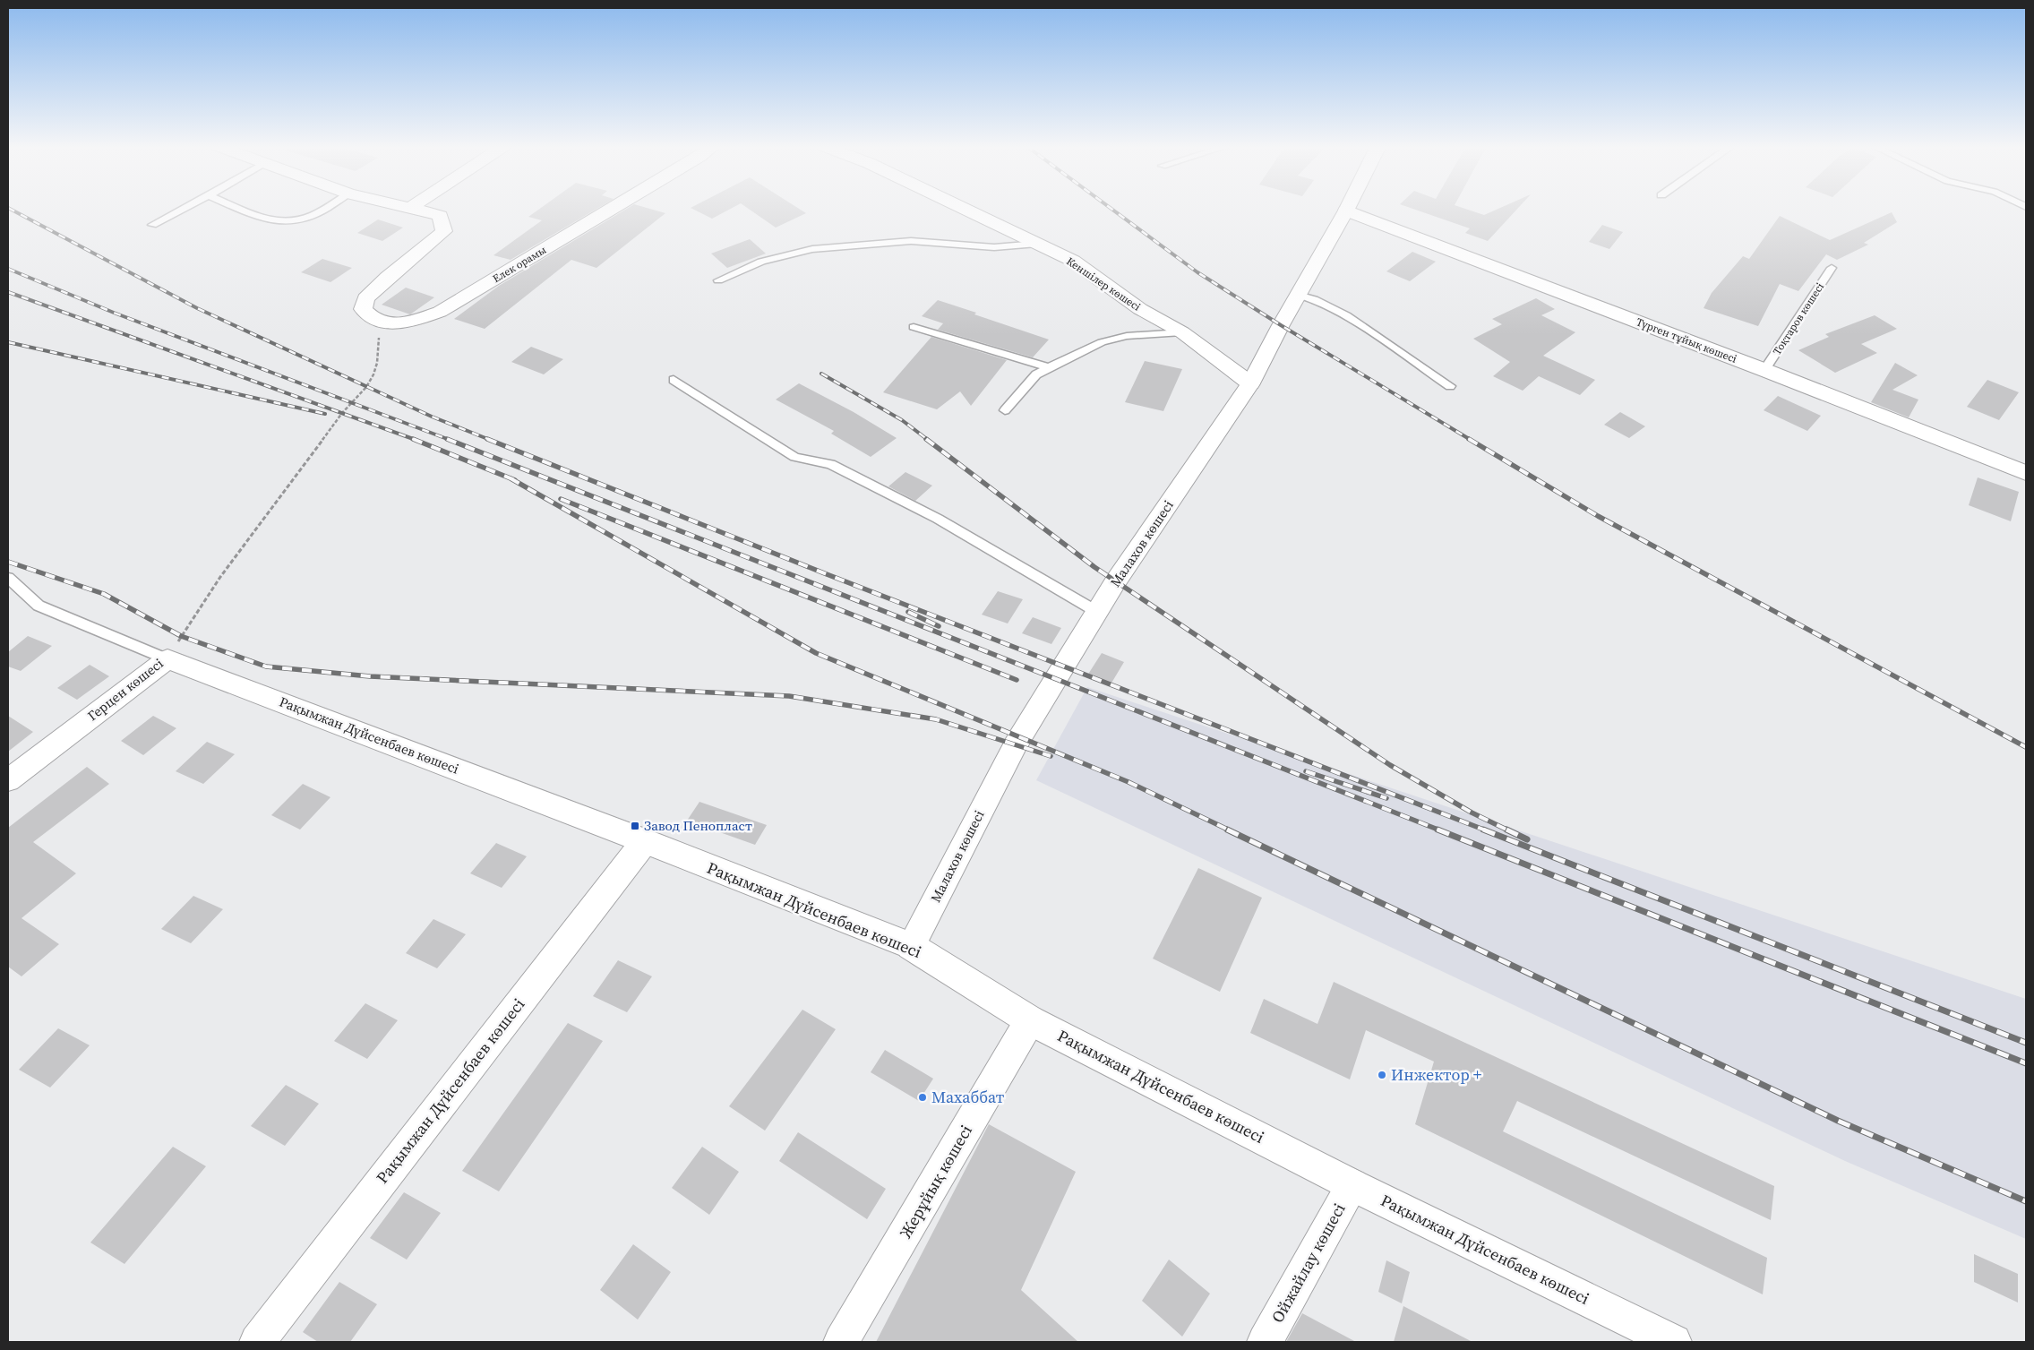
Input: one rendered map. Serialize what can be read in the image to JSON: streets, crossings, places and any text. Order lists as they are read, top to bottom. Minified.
{"streets":{"street":["Елек орамы","Кеншілер көшесі","Түрген тұйық көшесі","Малахов көшесі","Герцен көшесі","Рақымжан Дүйсенбаев көшесі","Жерұйық көшесі","Ойжайлау көшесі"],"lane":["Тоқтаров көшесі"]},"crossings":[["Кеншілер көшесі","Малахов көшесі"],["Тоқтаров көшесі","Түрген тұйық көшесі"],["Түрген тұйық көшесі","Малахов көшесі"],["Малахов көшесі","Рақымжан Дүйсенбаев көшесі"],["Герцен көшесі","Рақымжан Дүйсенбаев көшесі"],["Рақымжан Дүйсенбаев көшесі","Жерұйық көшесі"],["Рақымжан Дүйсенбаев көшесі","Ойжайлау көшесі"]],"places":{"transit":["Завод Пенопласт"],"other":["Инжектор +","Махаббат"]}}
